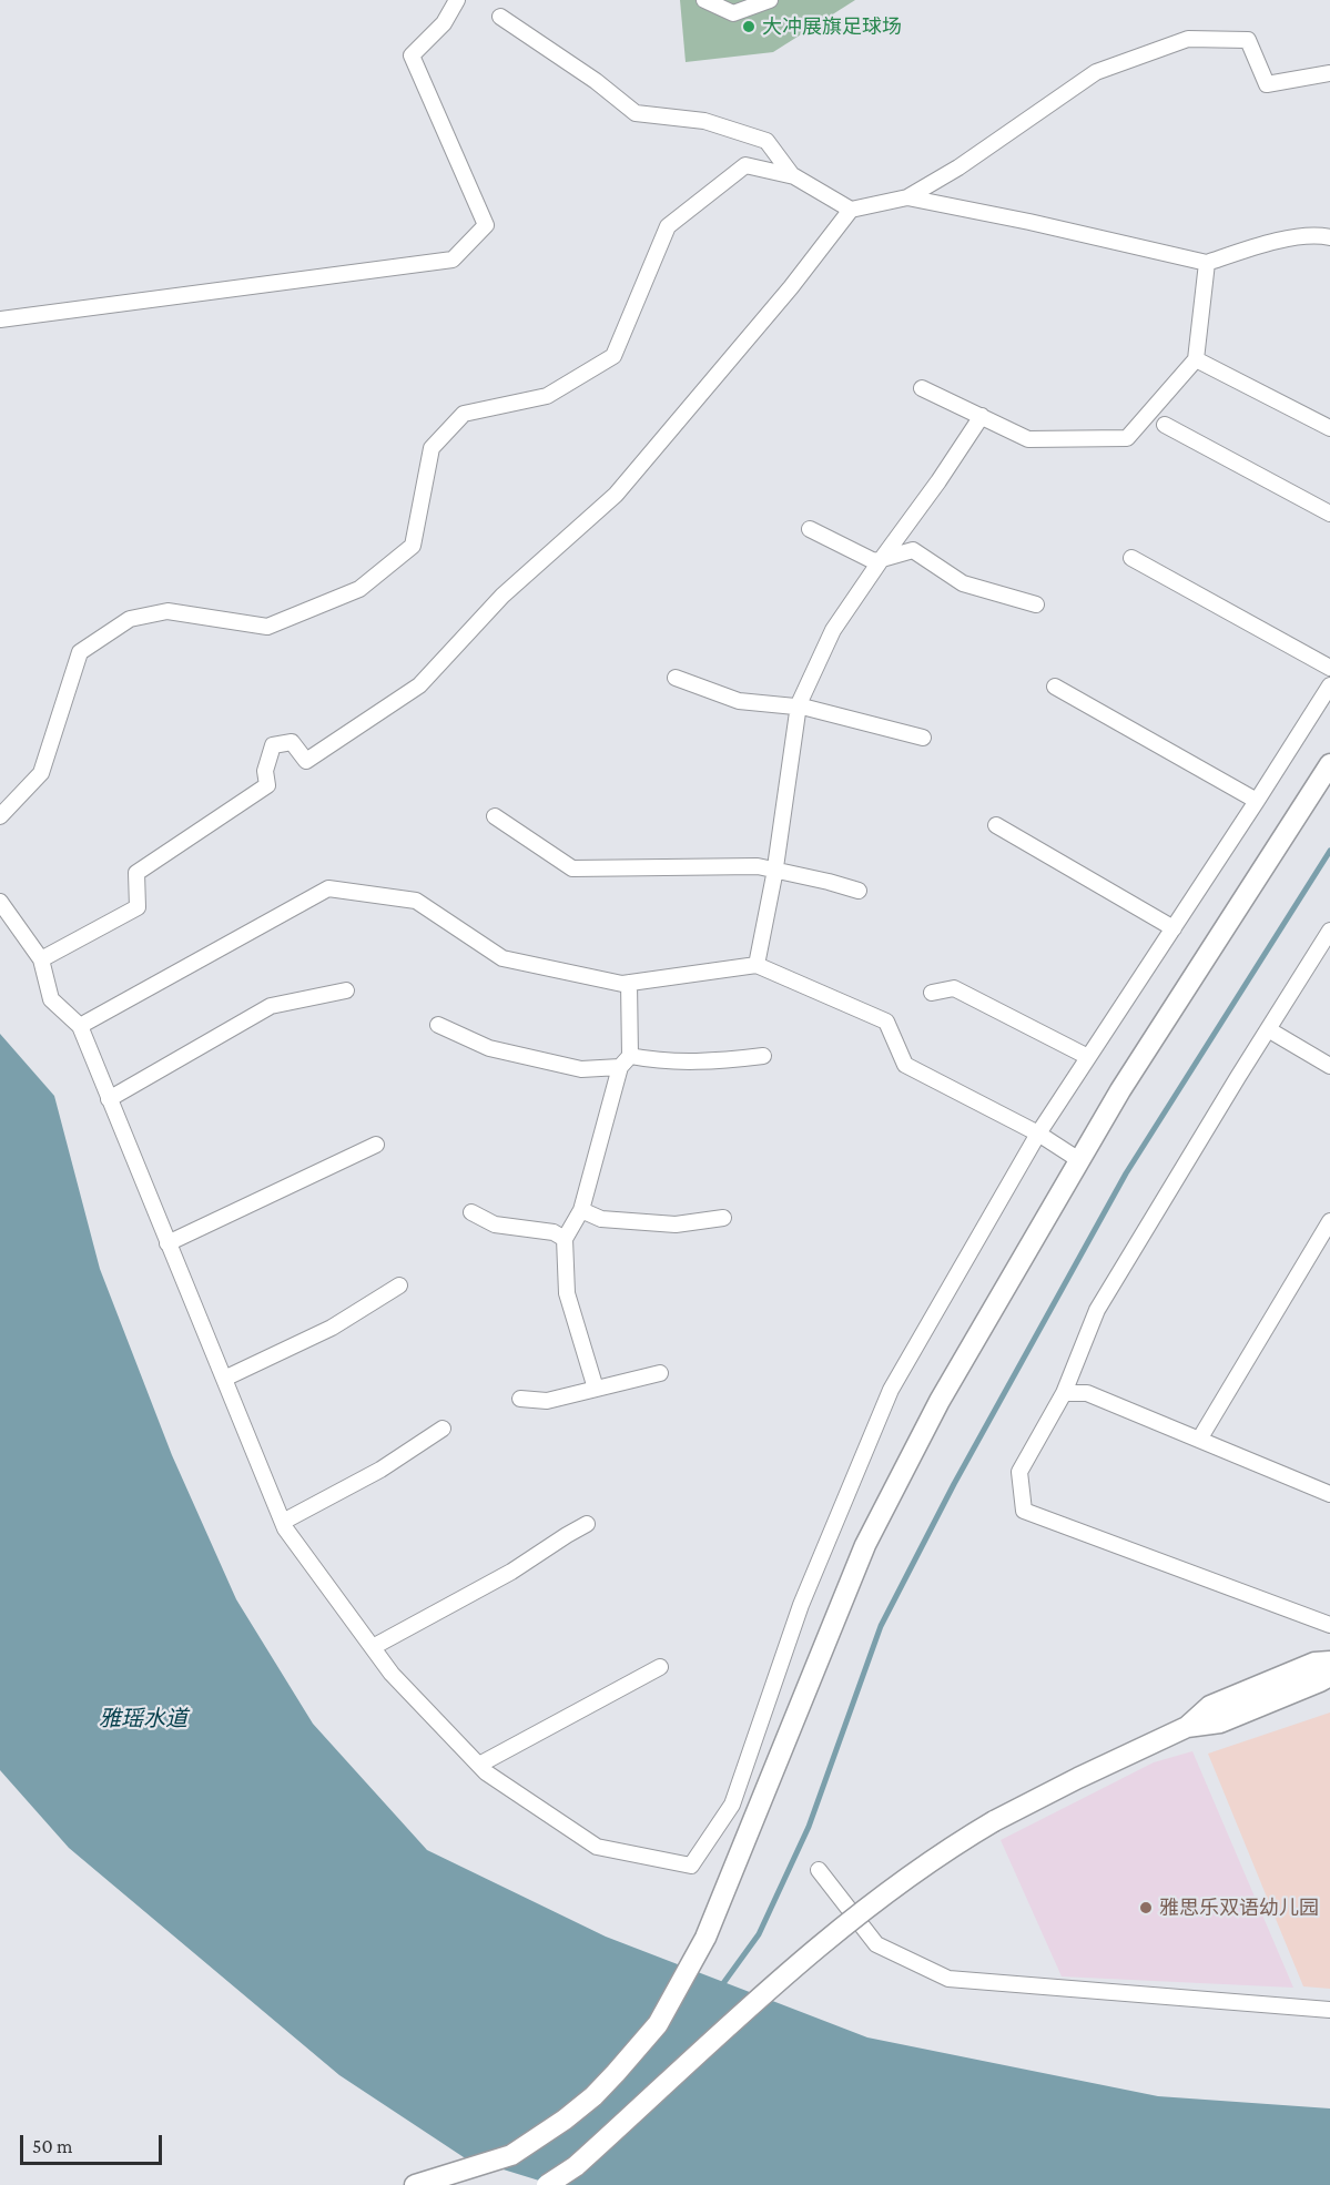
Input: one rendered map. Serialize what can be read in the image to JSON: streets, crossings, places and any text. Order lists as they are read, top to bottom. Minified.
{"water":["雅瑶水道"],"places":["大冲展旗足球场","雅思乐双语幼儿园"],"scale_bar":"50 m"}
